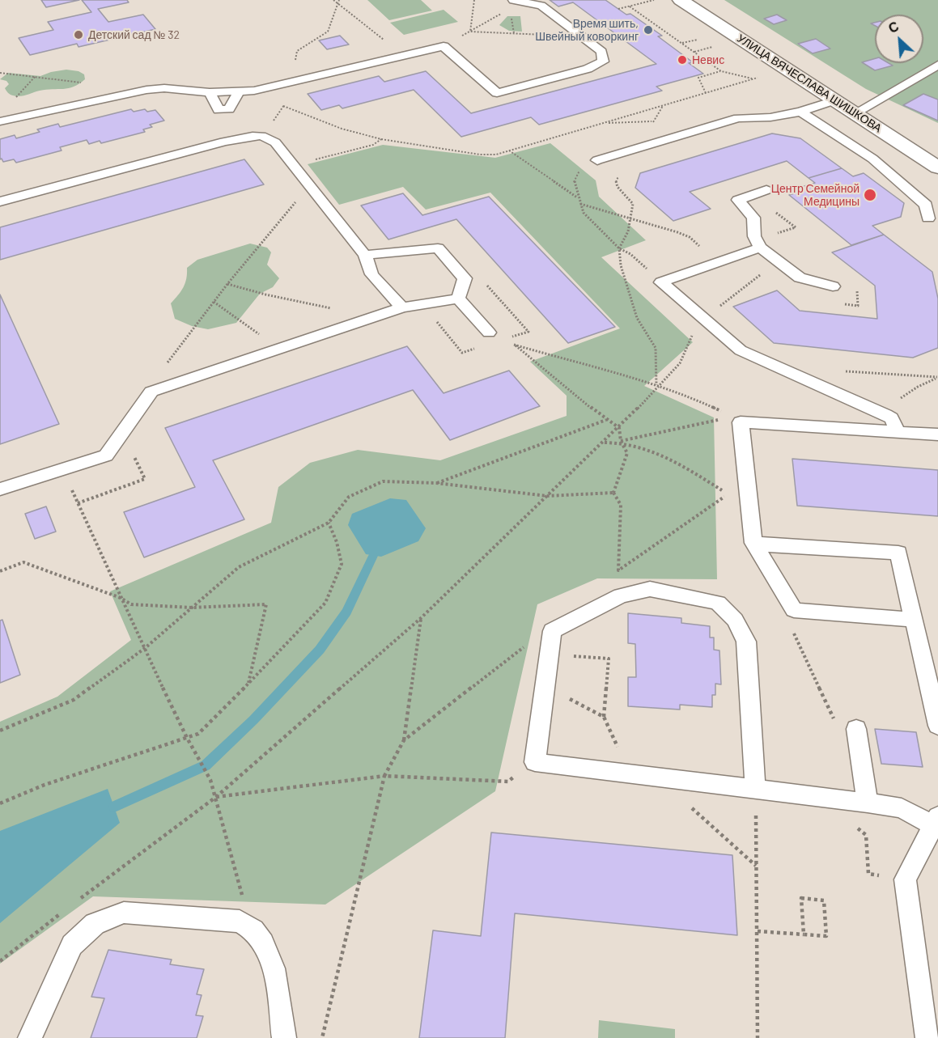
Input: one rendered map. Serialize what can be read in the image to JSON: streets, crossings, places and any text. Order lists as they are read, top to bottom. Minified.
{"streets":{"street":["УЛИЦА ВЯЧЕСЛАВА ШИШКОВА"]},"places":["Время шить, Швейный коворкинг","Детский сад № 32","Невис","Центр Семейной Медицины"],"north":"top left"}
